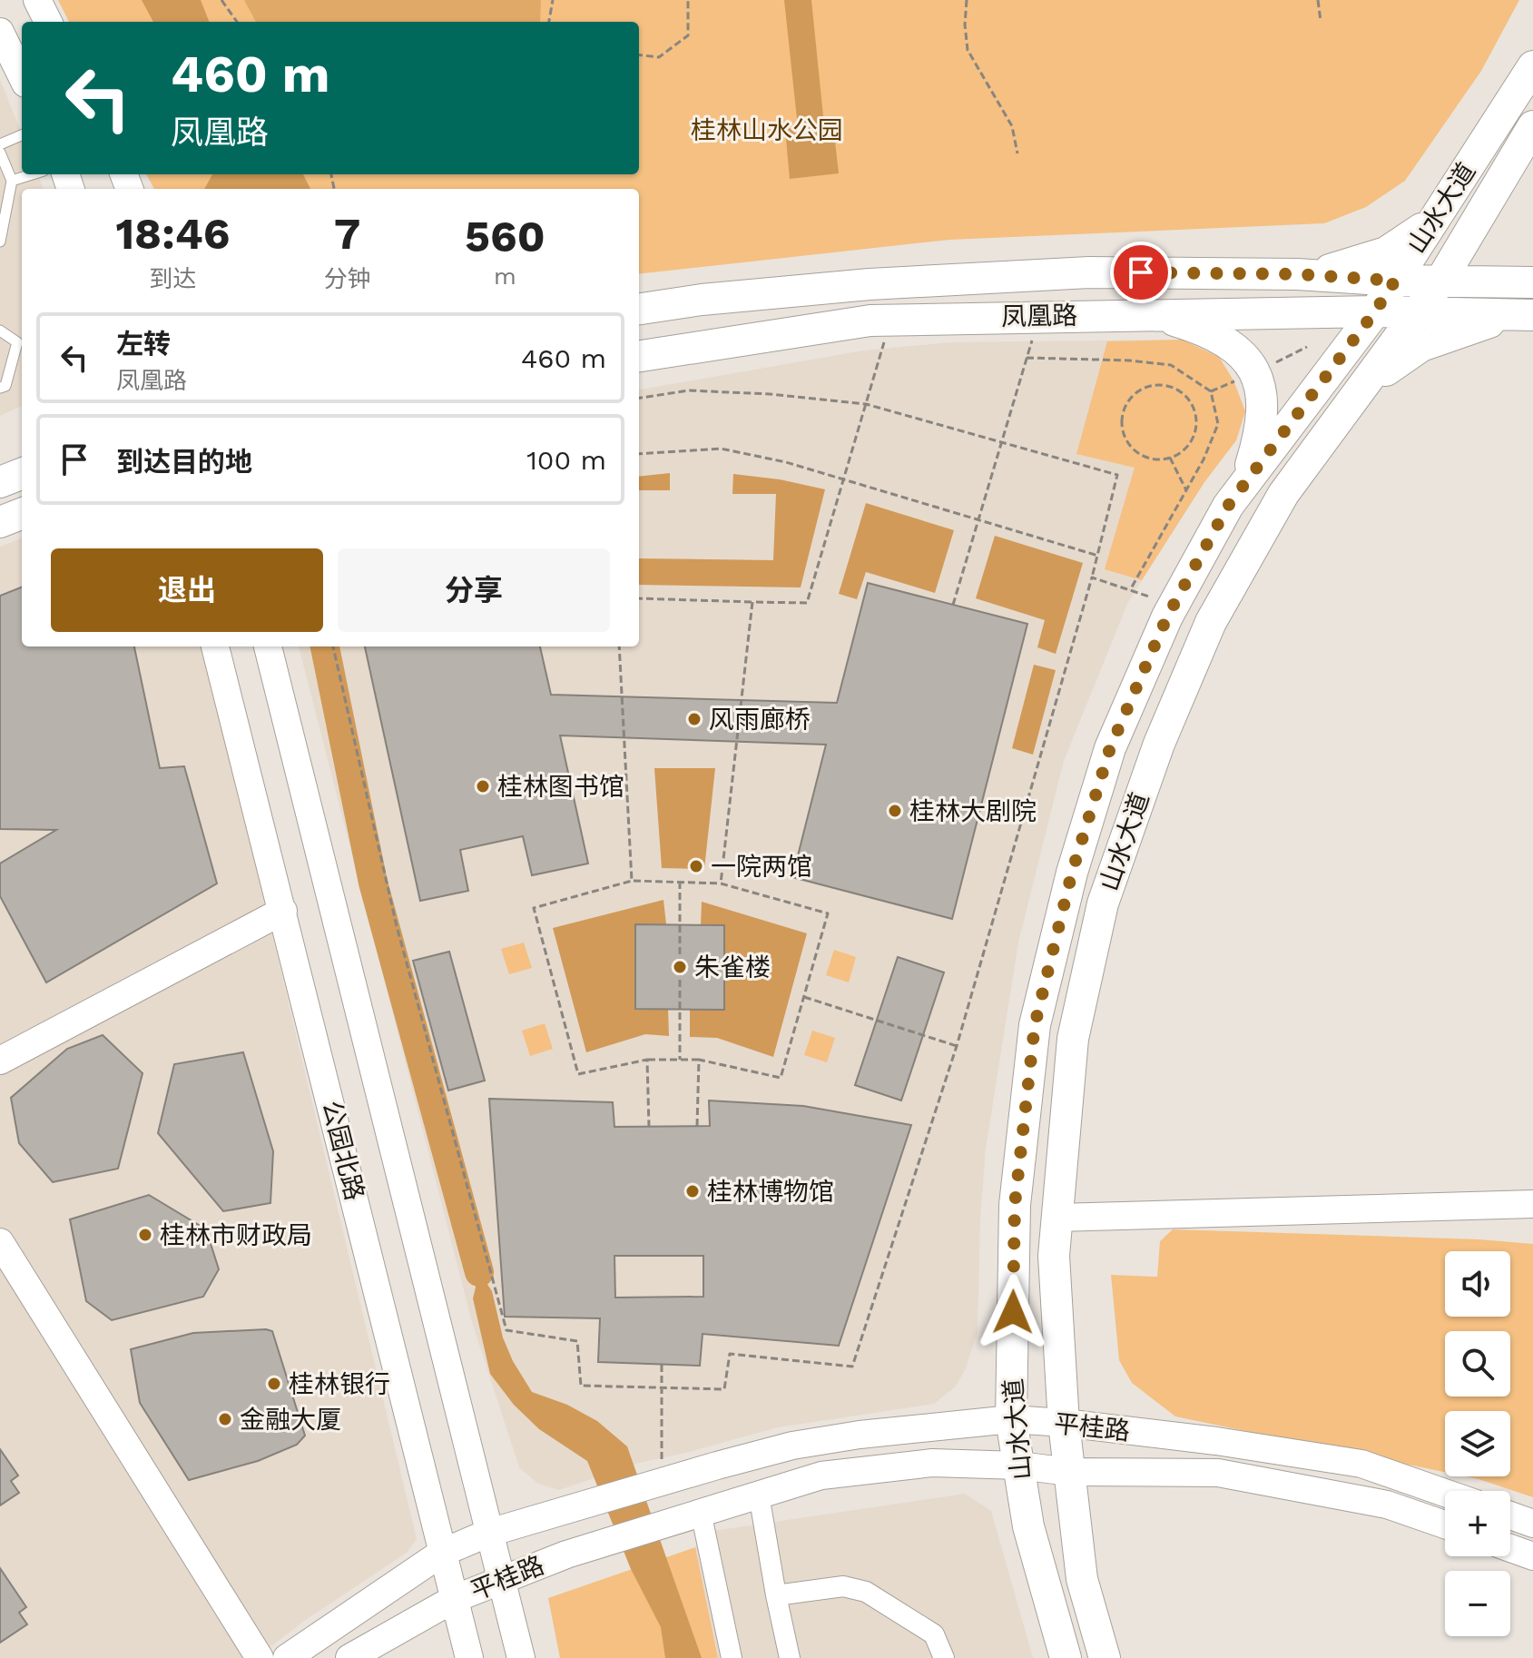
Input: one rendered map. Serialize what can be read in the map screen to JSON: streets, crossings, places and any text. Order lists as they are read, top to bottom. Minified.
{"streets":{"main road":["山水大道","凤凰路","公园北路","平桂路"]},"crossings":[["山水大道","凤凰路"],["山水大道","平桂路"],["公园北路","平桂路"]],"parks":["桂林山水公园"],"places":["风雨廊桥","桂林图书馆","桂林大剧院","一院两馆","朱雀楼","桂林博物馆","桂林市财政局","桂林银行","金融大厦"],"page":{"turn":["460 m","凤凰路"],"eta":["18:46","到达","7","分钟","560","m"],"list":[{"name":"左转","note":"凤凰路","value":"460 m"},{"name":"到达目的地","value":"100 m"}],"buttons":["退出","分享"],"map_buttons":["+","−"]}}
